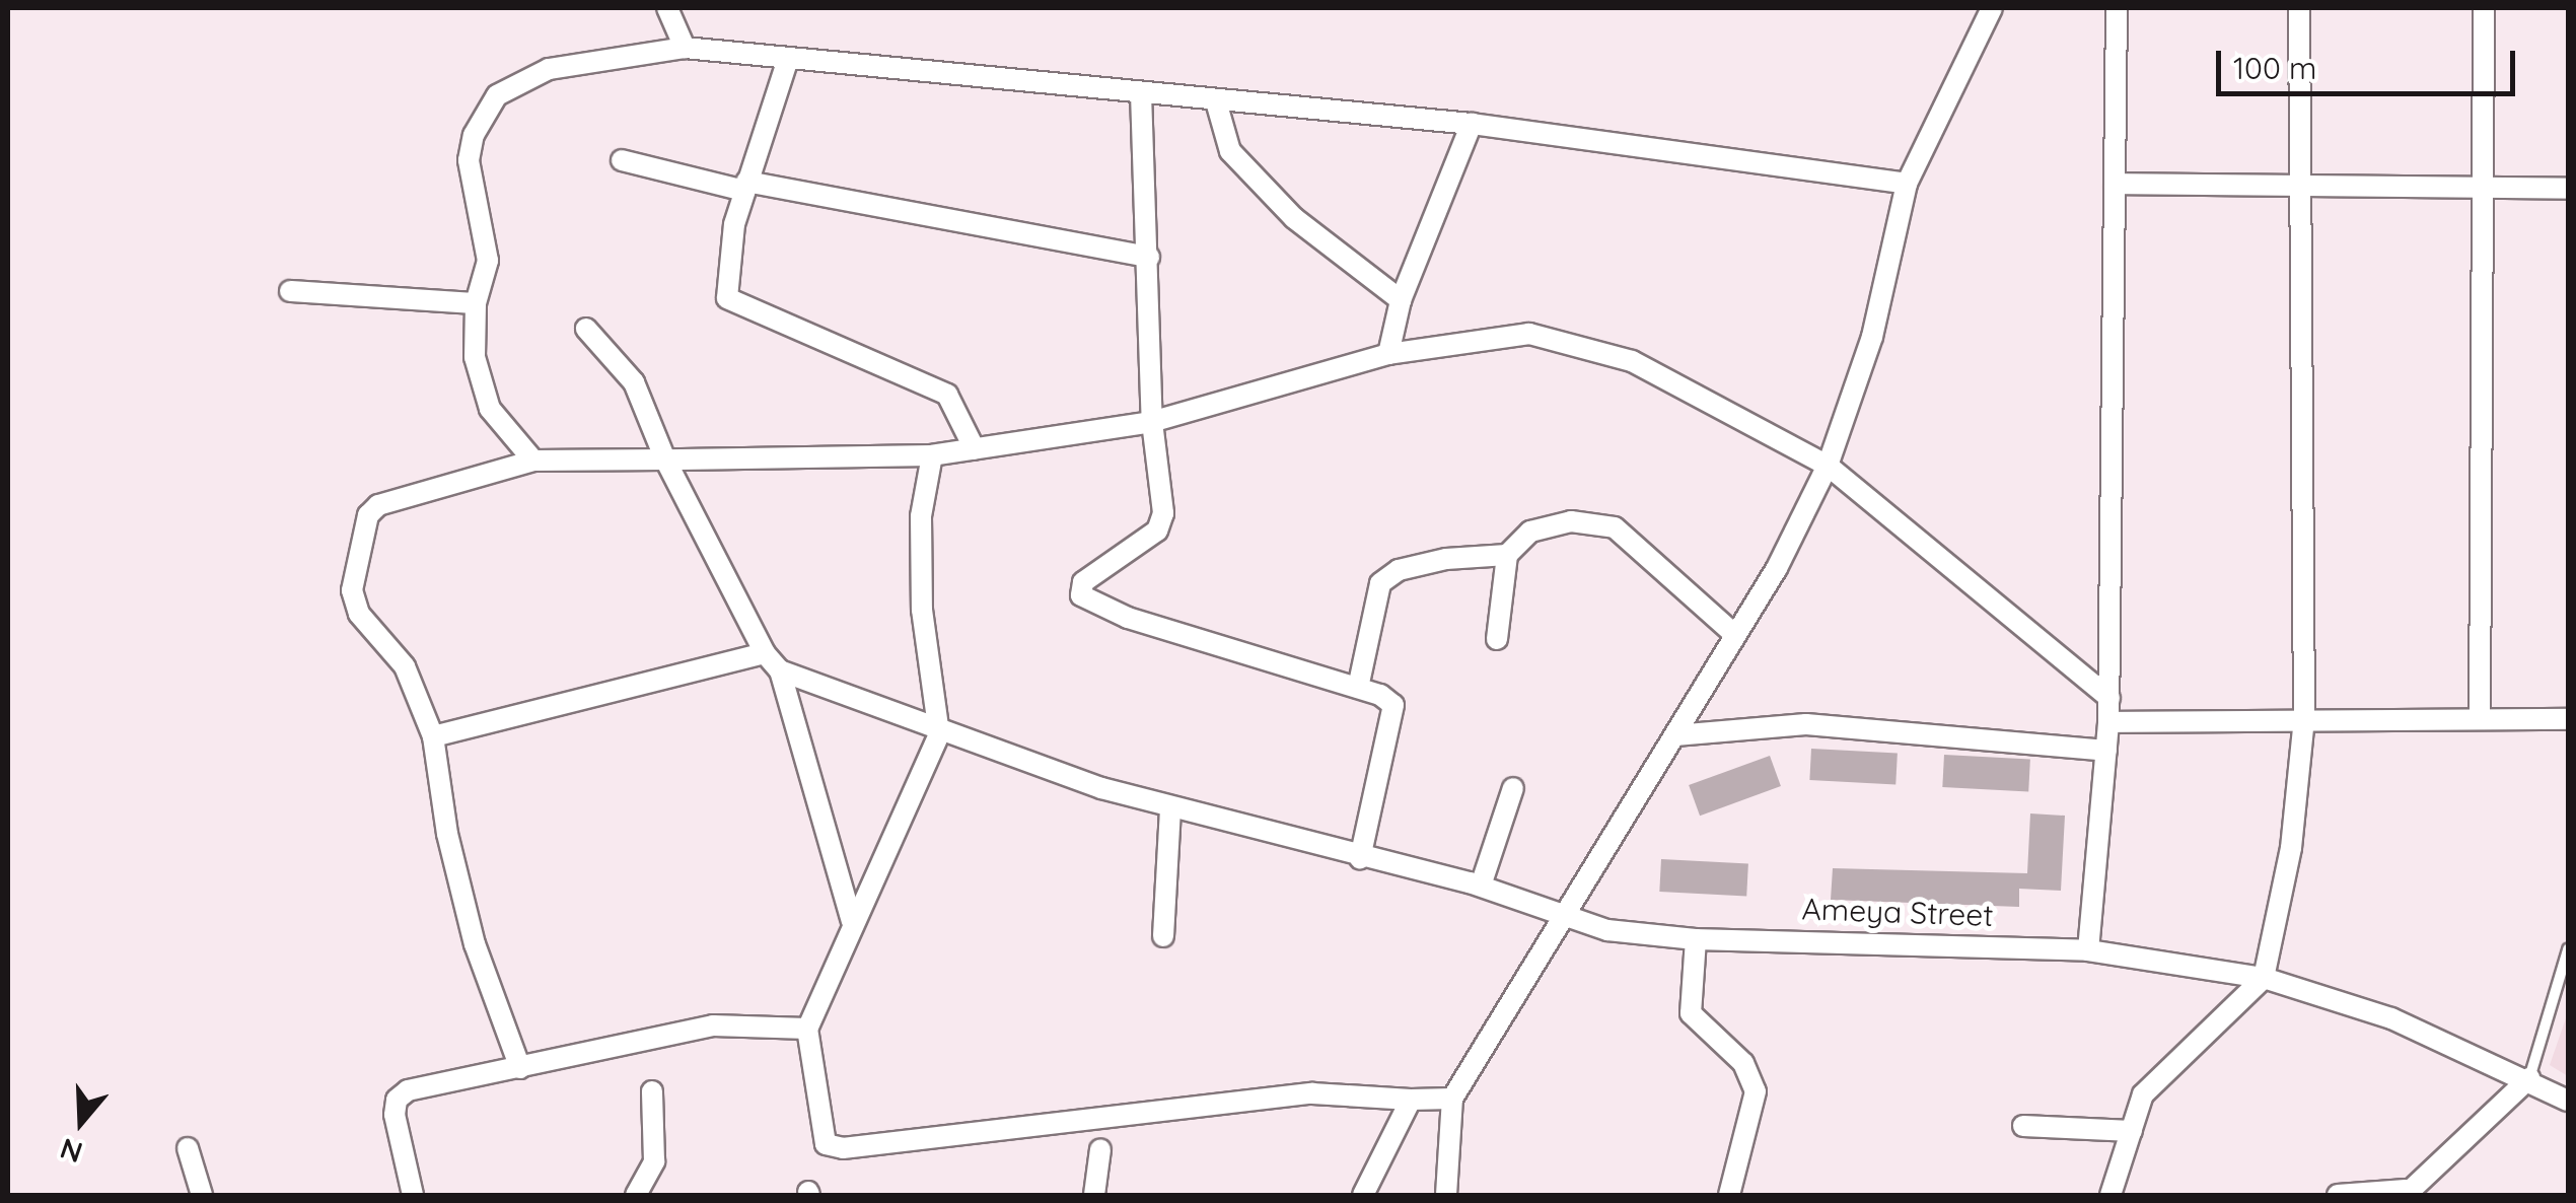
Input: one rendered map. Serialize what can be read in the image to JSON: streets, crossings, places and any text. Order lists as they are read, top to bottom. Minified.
{"streets":{"street":["Ameya Street"]},"scale_bar":"100 m","north":"bottom"}
